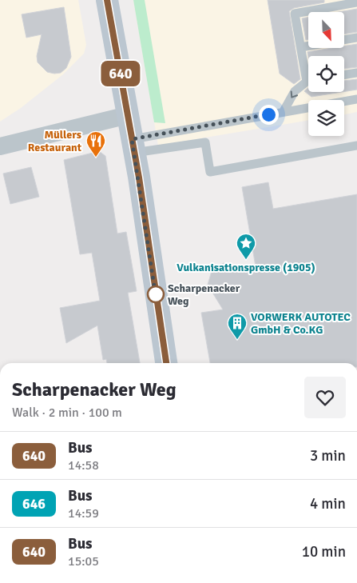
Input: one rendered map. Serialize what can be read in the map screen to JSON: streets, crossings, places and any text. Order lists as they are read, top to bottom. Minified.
{"places":{"restaurant":["Müllers Restaurant"],"place":["Vulkanisationspresse (1905)"],"other":["Scharpenacker Weg"],"building":["VORWERK AUTOTEC GmbH & Co.KG"]},"lines":["bus line 640"],"north":"bottom right","page":{"on_map":"640","heading":["Scharpenacker Weg","Walk · 2 min · 100 m"],"list":[{"mark":"640","name":"Bus","note":"14:58","value":"3 min"},{"mark":"646","name":"Bus","note":"14:59","value":"4 min"},{"mark":"640","name":"Bus","note":"15:05","value":"10 min"}]}}
